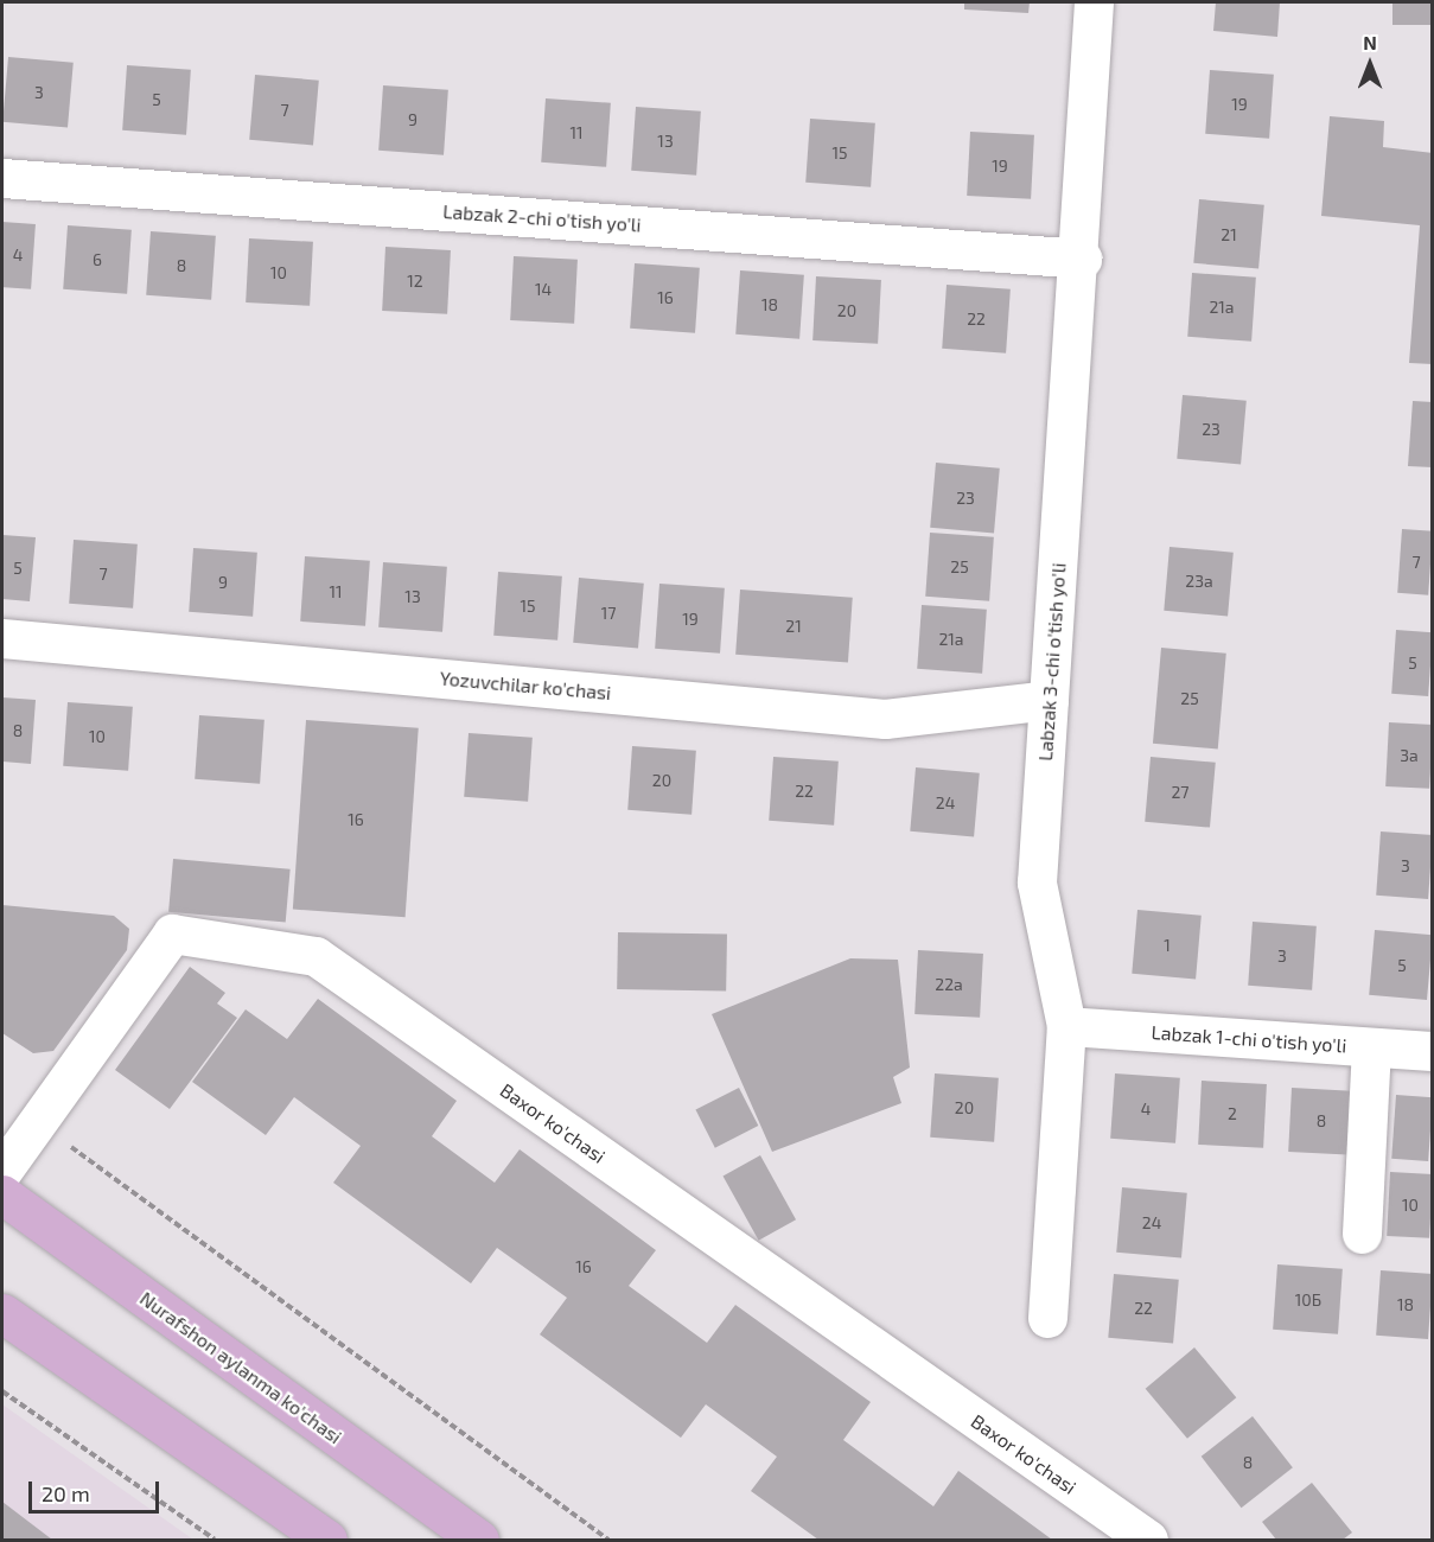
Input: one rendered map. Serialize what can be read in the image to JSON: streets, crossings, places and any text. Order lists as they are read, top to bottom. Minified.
{"streets":{"main road":["Nurafshon aylanma ko'chasi"],"street":["Labzak 2-chi o'tish yo'li","Labzak 3-chi o'tish yo'li","Yozuvchilar ko'chasi","Labzak 1-chi o'tish yo'li","Baxor ko'chasi"]},"crossings":[["Labzak 2-chi o'tish yo'li","Labzak 3-chi o'tish yo'li"],["Labzak 3-chi o'tish yo'li","Yozuvchilar ko'chasi"],["Labzak 3-chi o'tish yo'li","Labzak 1-chi o'tish yo'li"]],"house_numbers":["3","5","19","7","9","11","13","15","19","21","4","6","8","10","12","14","16","18","21a","20","22","23","23","7","25","5","7","23a","9","11","13","15","17","19","21","21а","5","25","8","10","3a","20","22","27","24","16","3","1","3","5","22a","20","4","2","8","10","24","16","10Б","18","22","8"],"scale_bar":"20 m","north":"top"}
